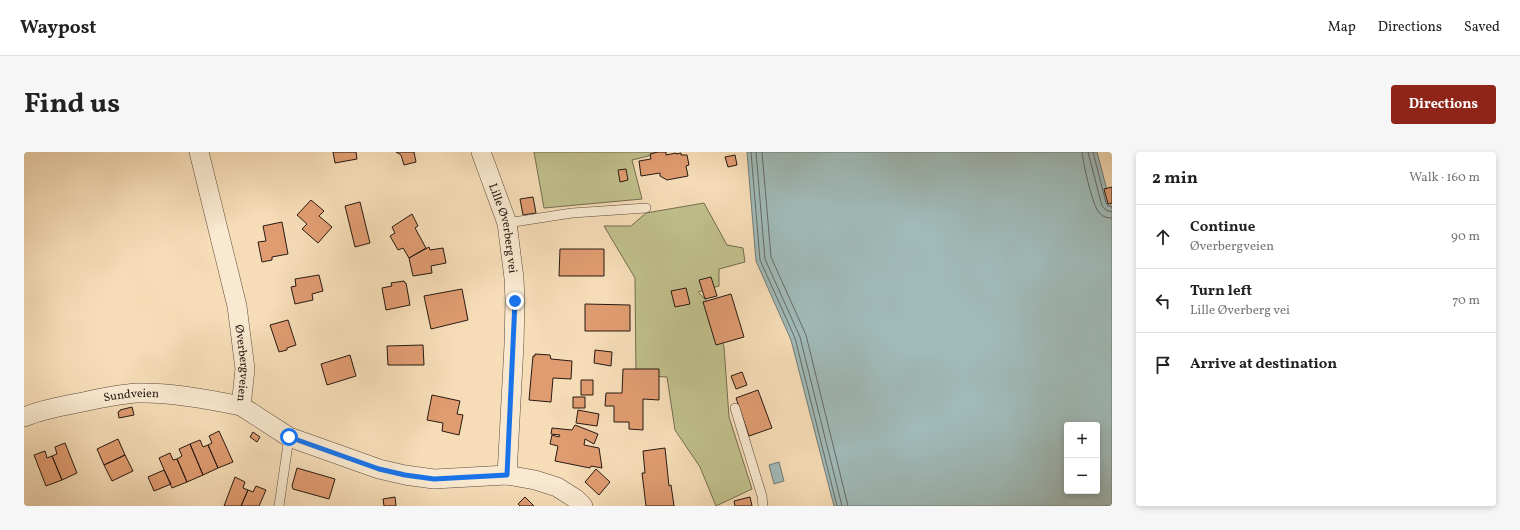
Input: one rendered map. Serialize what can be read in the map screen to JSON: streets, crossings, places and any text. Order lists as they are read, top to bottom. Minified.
{"streets":{"street":["Lille Øverberg vei","Øverbergveien","Sundveien"]},"crossings":[["Lille Øverberg vei","Øverbergveien"],["Øverbergveien","Sundveien"]],"page":{"header":"Waypost","nav":["Map","Directions","Saved"],"title":"Find us","buttons":"Directions","heading":["2 min","Walk · 160 m"],"list":[["Continue","Øverbergveien","90 m"],["Turn left","Lille Øverberg vei","70 m"],"Arrive at destination"],"map_buttons":["+","−"]}}
